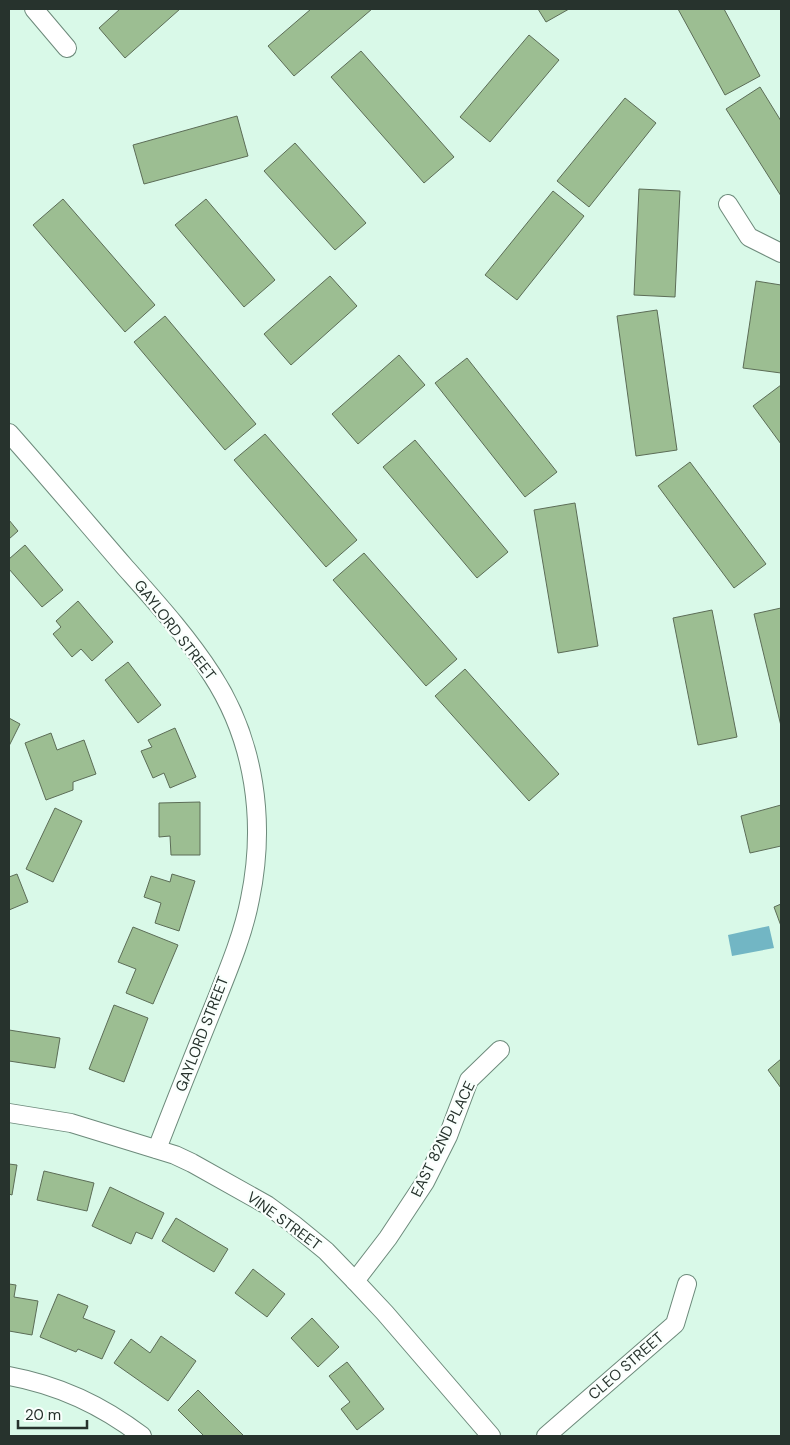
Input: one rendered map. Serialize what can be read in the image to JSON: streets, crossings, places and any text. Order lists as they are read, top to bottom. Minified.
{"streets":{"street":["GAYLORD STREET","EAST 82ND PLACE","VINE STREET","CLEO STREET"]},"crossings":[["GAYLORD STREET","VINE STREET"],["EAST 82ND PLACE","VINE STREET"]],"scale_bar":"20 m"}
